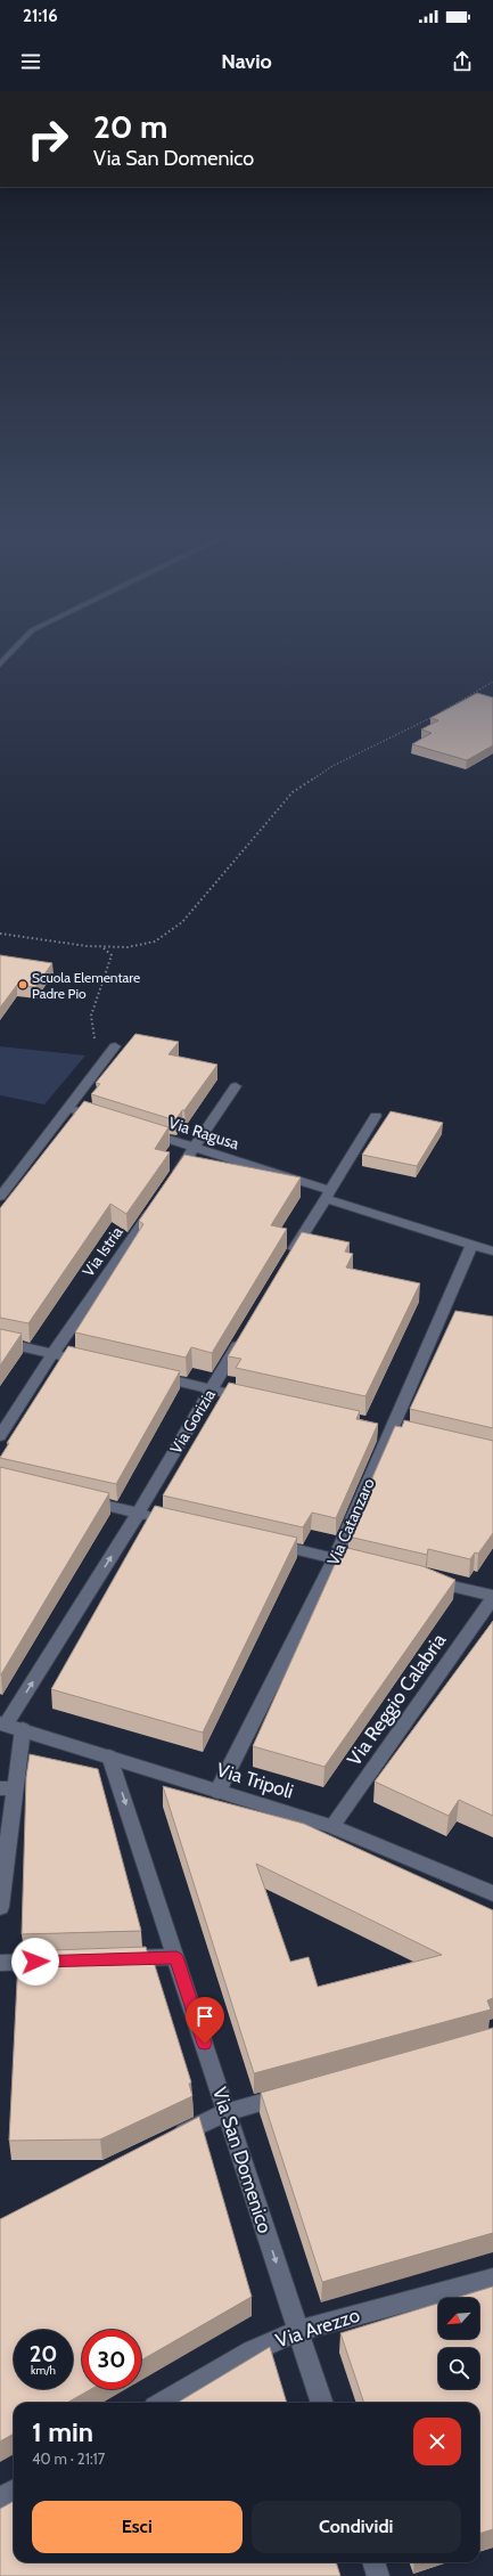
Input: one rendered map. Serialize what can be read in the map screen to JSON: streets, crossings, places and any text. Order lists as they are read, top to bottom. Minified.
{"streets":{"street":["Via Ragusa","Via Istria","Via Gorizia","Via Catanzaro","Via Reggio Calabria","Via Tripoli","Via San Domenico","Via Arezzo"]},"crossings":[["Via Ragusa","Via Catanzaro"],["Via Gorizia","Via Tripoli"],["Via Catanzaro","Via Tripoli"],["Via Reggio Calabria","Via Tripoli"],["Via Tripoli","Via San Domenico"],["Via San Domenico","Via Arezzo"]],"one_way":["Via Gorizia","Via San Domenico"],"places":["Scuola Elementare Padre Pio"],"north":"bottom left","page":{"status":"21:16","header":"Navio","turn":["20 m","Via San Domenico"],"speed":"20 km/h","limit":"30","heading":["1 min","40 m · 21:17"],"buttons":["Esci","Condividi"]}}
